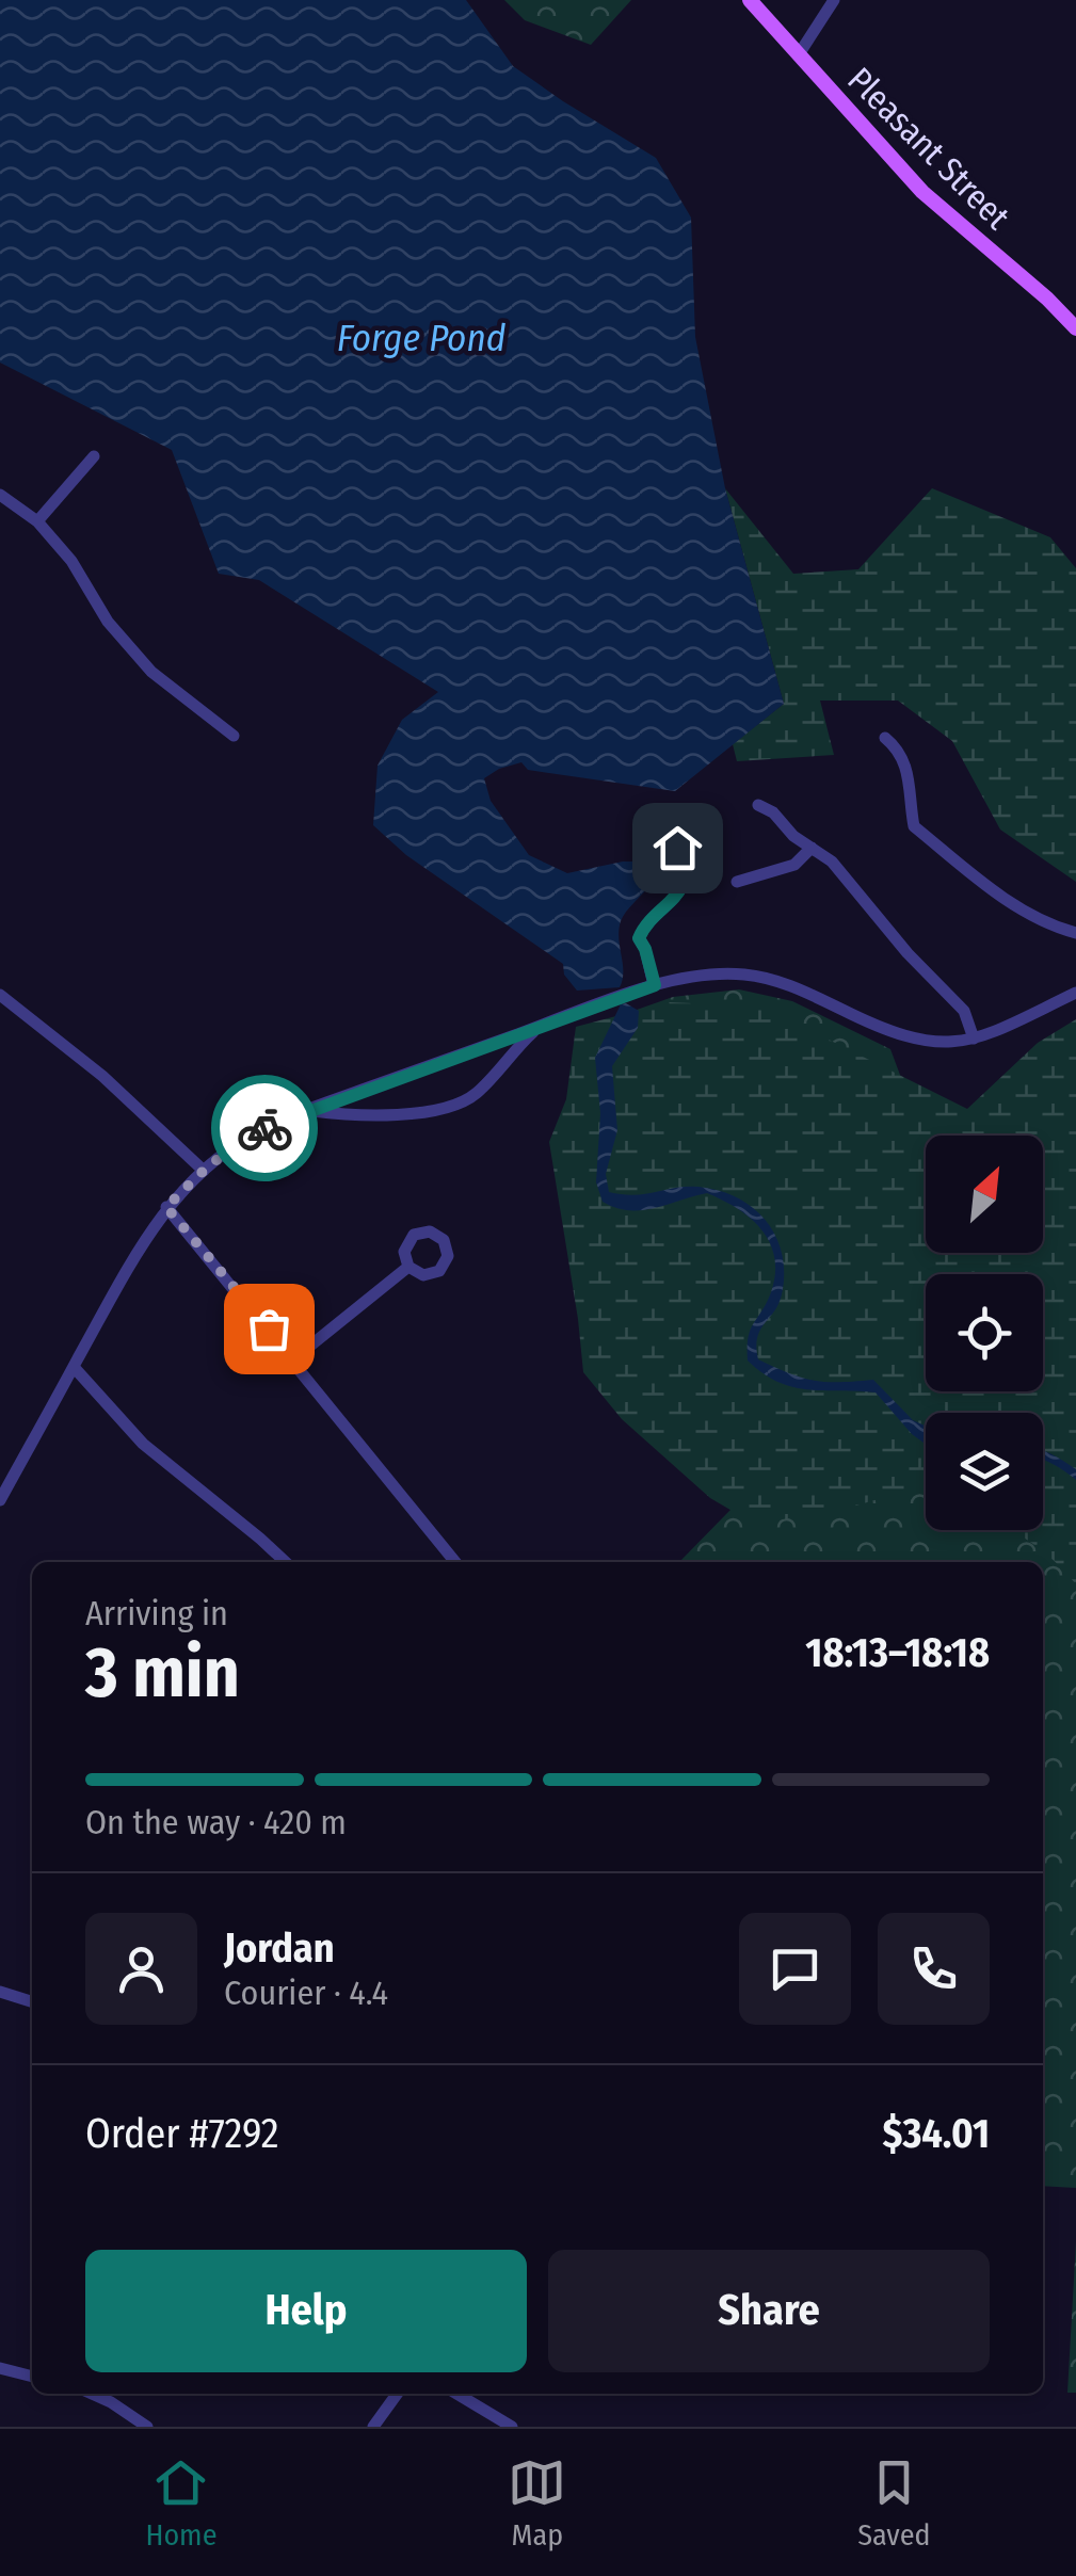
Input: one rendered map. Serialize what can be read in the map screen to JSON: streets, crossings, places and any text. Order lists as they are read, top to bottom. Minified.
{"streets":{"main road":["Pleasant Street"]},"water":["Forge Pond"],"north":"top right","page":{"heading":["3 min","Arriving in","18:13–18:18"],"panel":["Jordan","Courier · 4.4","Order #7292","$34.01"],"bar":"On the way · 420 m","buttons":["Help","Share"],"tabs":["Home","Map","Saved"]}}
